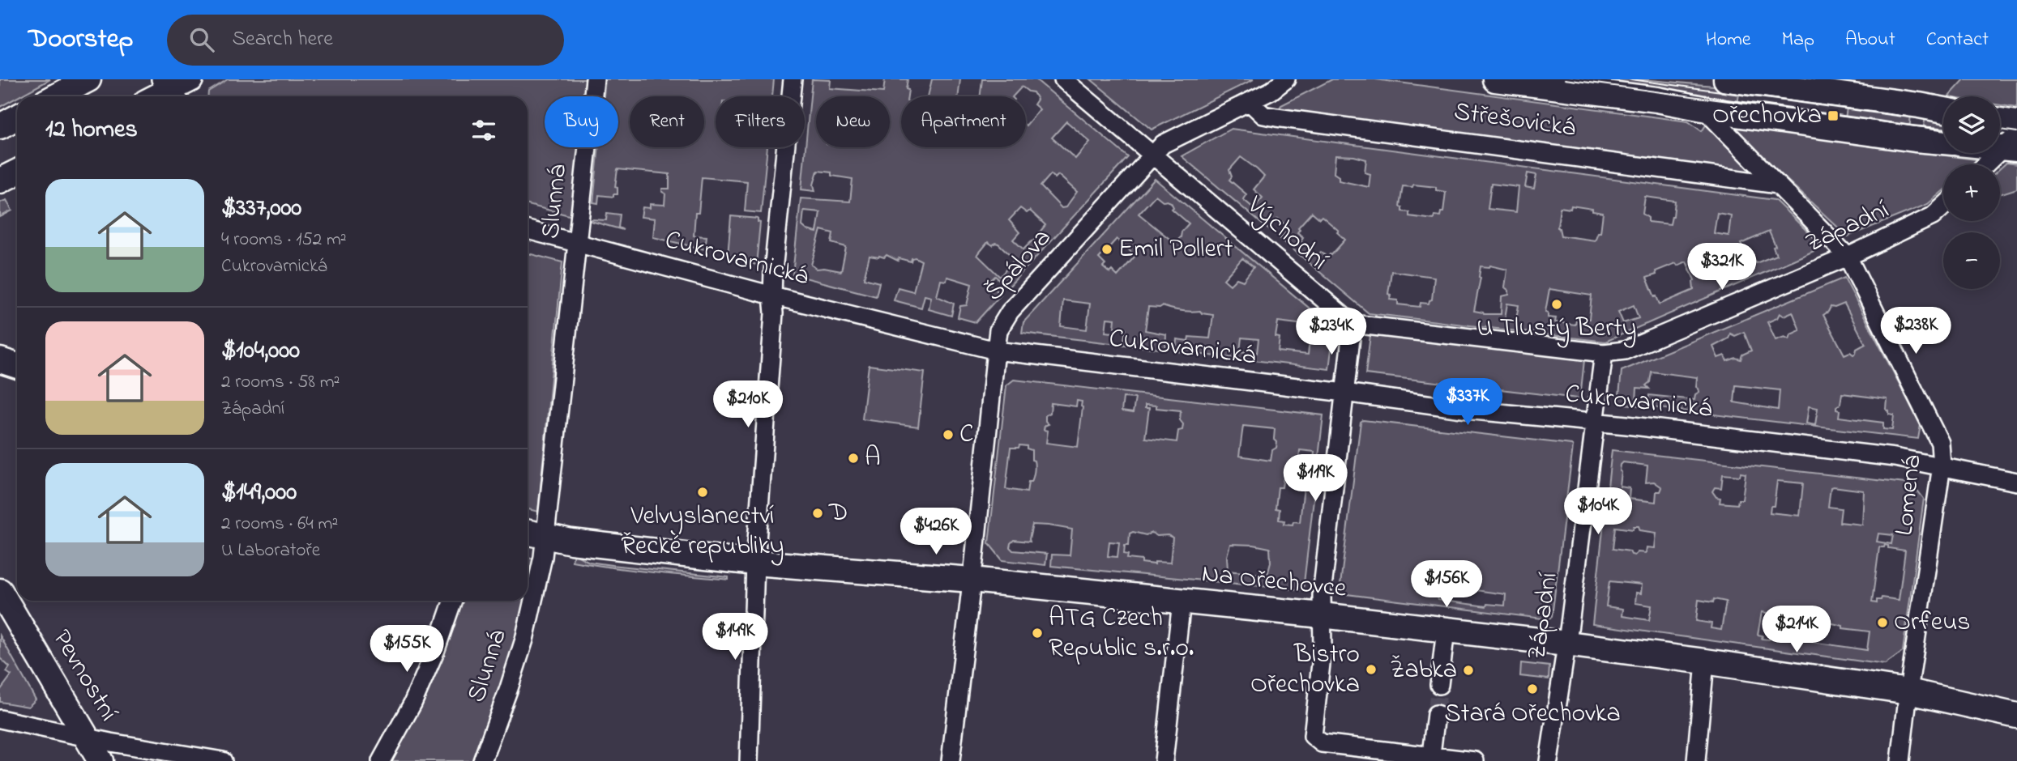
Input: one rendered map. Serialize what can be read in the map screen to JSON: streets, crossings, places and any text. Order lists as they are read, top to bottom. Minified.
{"streets":{"street":["Střešovická","Slunná","Západní","Východní","Cukrovarnická","Špálova","Lomená","Na Ořechovce","Pevnostní"]},"crossings":[["Střešovická","Špálova"],["Střešovická","Lomená"],["Slunná","Cukrovarnická"],["Slunná","Na Ořechovce"],["Západní","Cukrovarnická"],["Západní","Lomená"],["Západní","Na Ořechovce"],["Východní","Špálova"],["Cukrovarnická","Špálova"],["Cukrovarnická","Lomená"],["Špálova","Na Ořechovce"],["Lomená","Na Ořechovce"]],"places":{"transit":["Ořechovka"],"other":["Emil Pollert","U Tlustý Berty","C","A","Velvyslanectví Řecké republiky","D","Orfeus","ATG Czech Republic s.r.o.","Bistro Ořechovka","Žabka","Stará Ořechovka"]},"page":{"header":"Doorstep","search":"Search here","nav":["Home","Map","About","Contact"],"map_buttons":["+","−"],"chip":["Buy","Rent","Filters","New","Apartment"],"heading":"12 homes","list":[{"name":"$337,000","note":"4 rooms · 152 m² · Cukrovarnická"},{"name":"$104,000","note":"2 rooms · 58 m² · Západní"},{"name":"$149,000","note":"2 rooms · 64 m² · U Laboratoře"}],"price":["$321K","$238K","$234K","$337K","$210K","$119K","$104K","$426K","$156K","$214K","$149K","$155K"]}}
